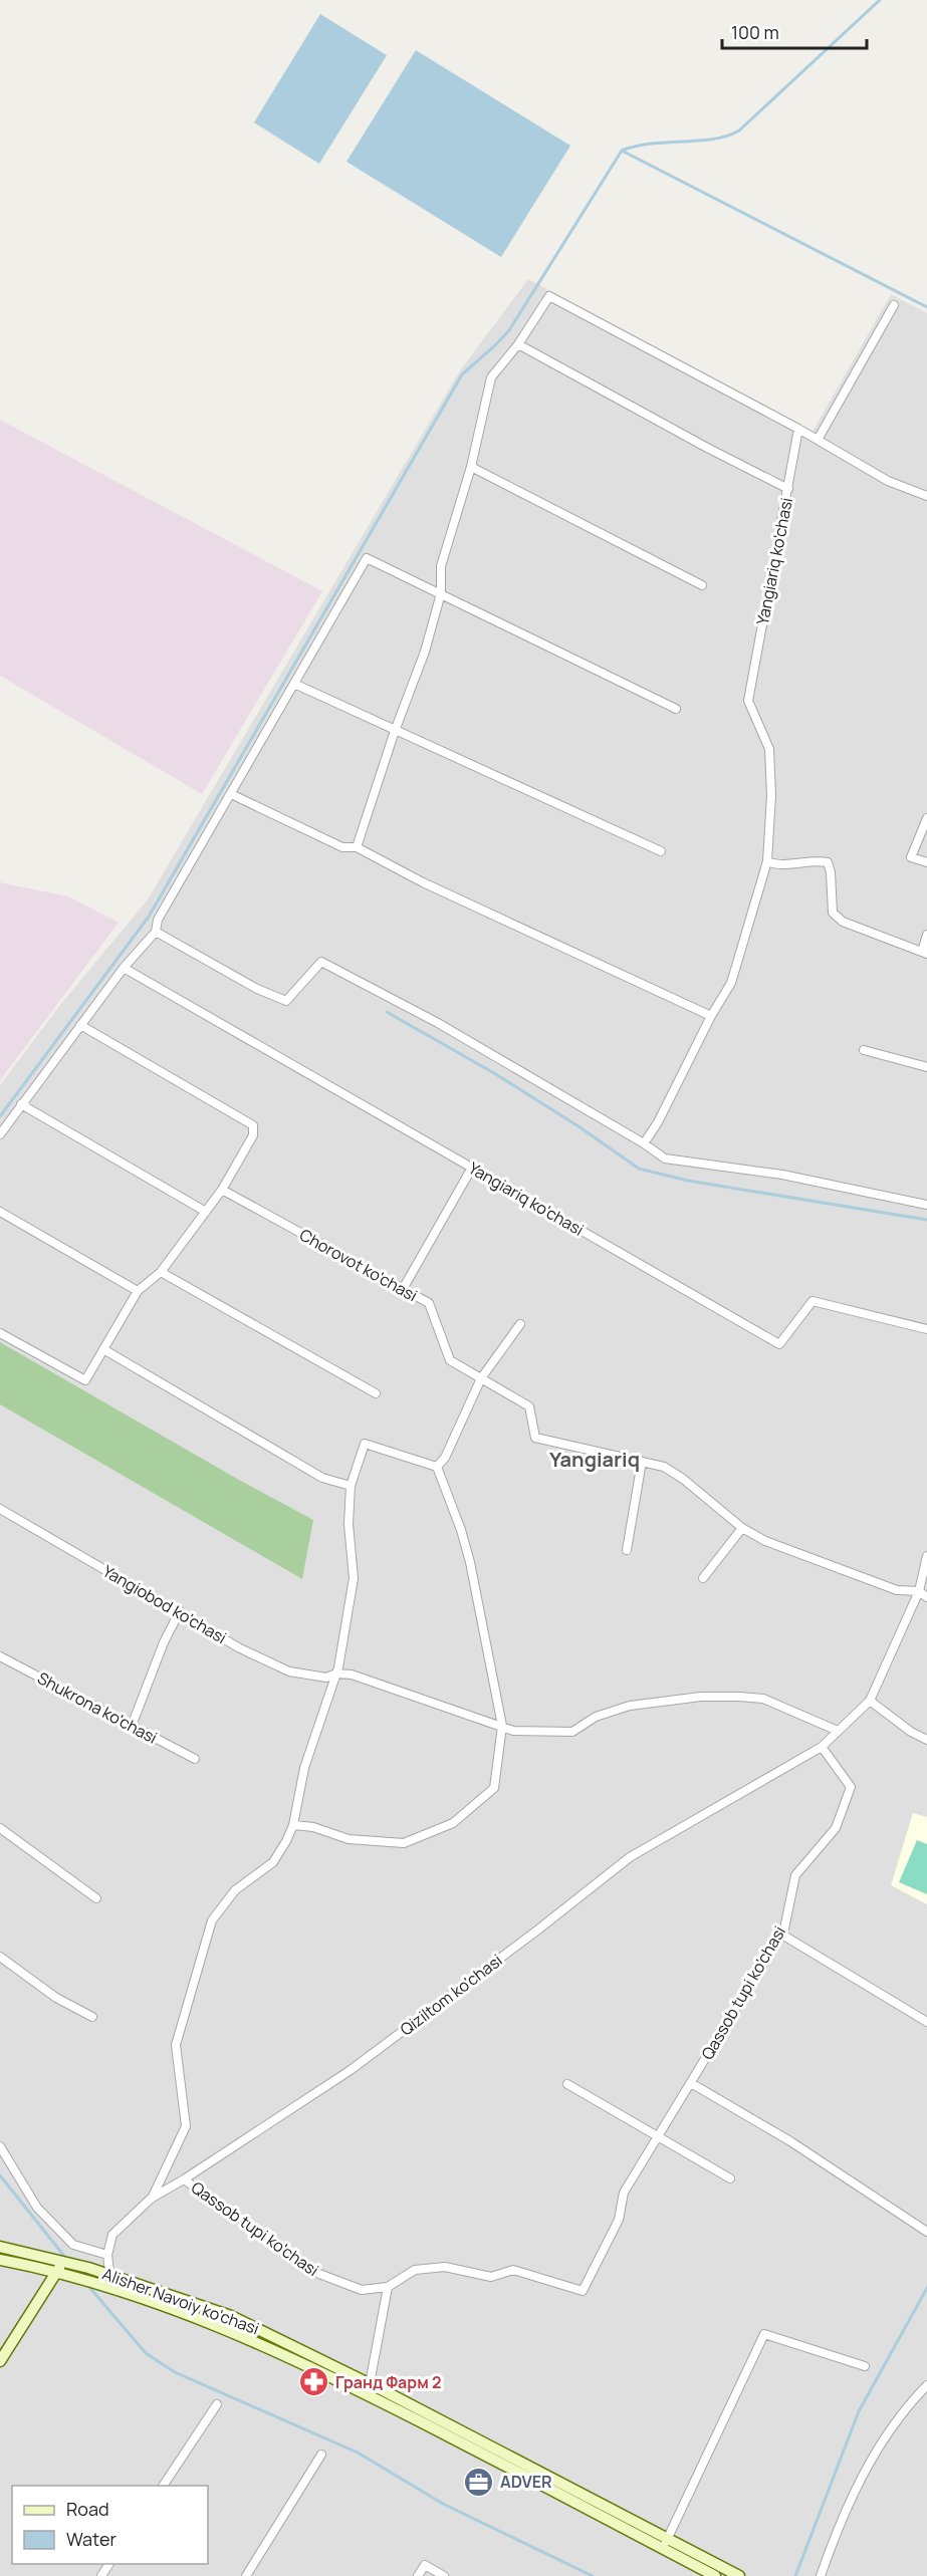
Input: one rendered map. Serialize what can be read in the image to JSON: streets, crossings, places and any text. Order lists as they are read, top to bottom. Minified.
{"streets":{"main road":["Alisher Navoiy ko'chasi"],"street":["Yangiariq ko'chasi","Chorovot ko'chasi","Yangiobod ko'chasi","Shukrona ko'chasi","Qassob tupi ko'chasi","Qiziltom ko'chasi"]},"crossings":[["Qassob tupi ko'chasi","Qiziltom ko'chasi"]],"districts":["Yangiariq"],"places":{"pharmacy":["Гранд Фарм 2"],"office":["ADVER"]},"legend":["Road","Water"],"scale_bar":"100 m"}
